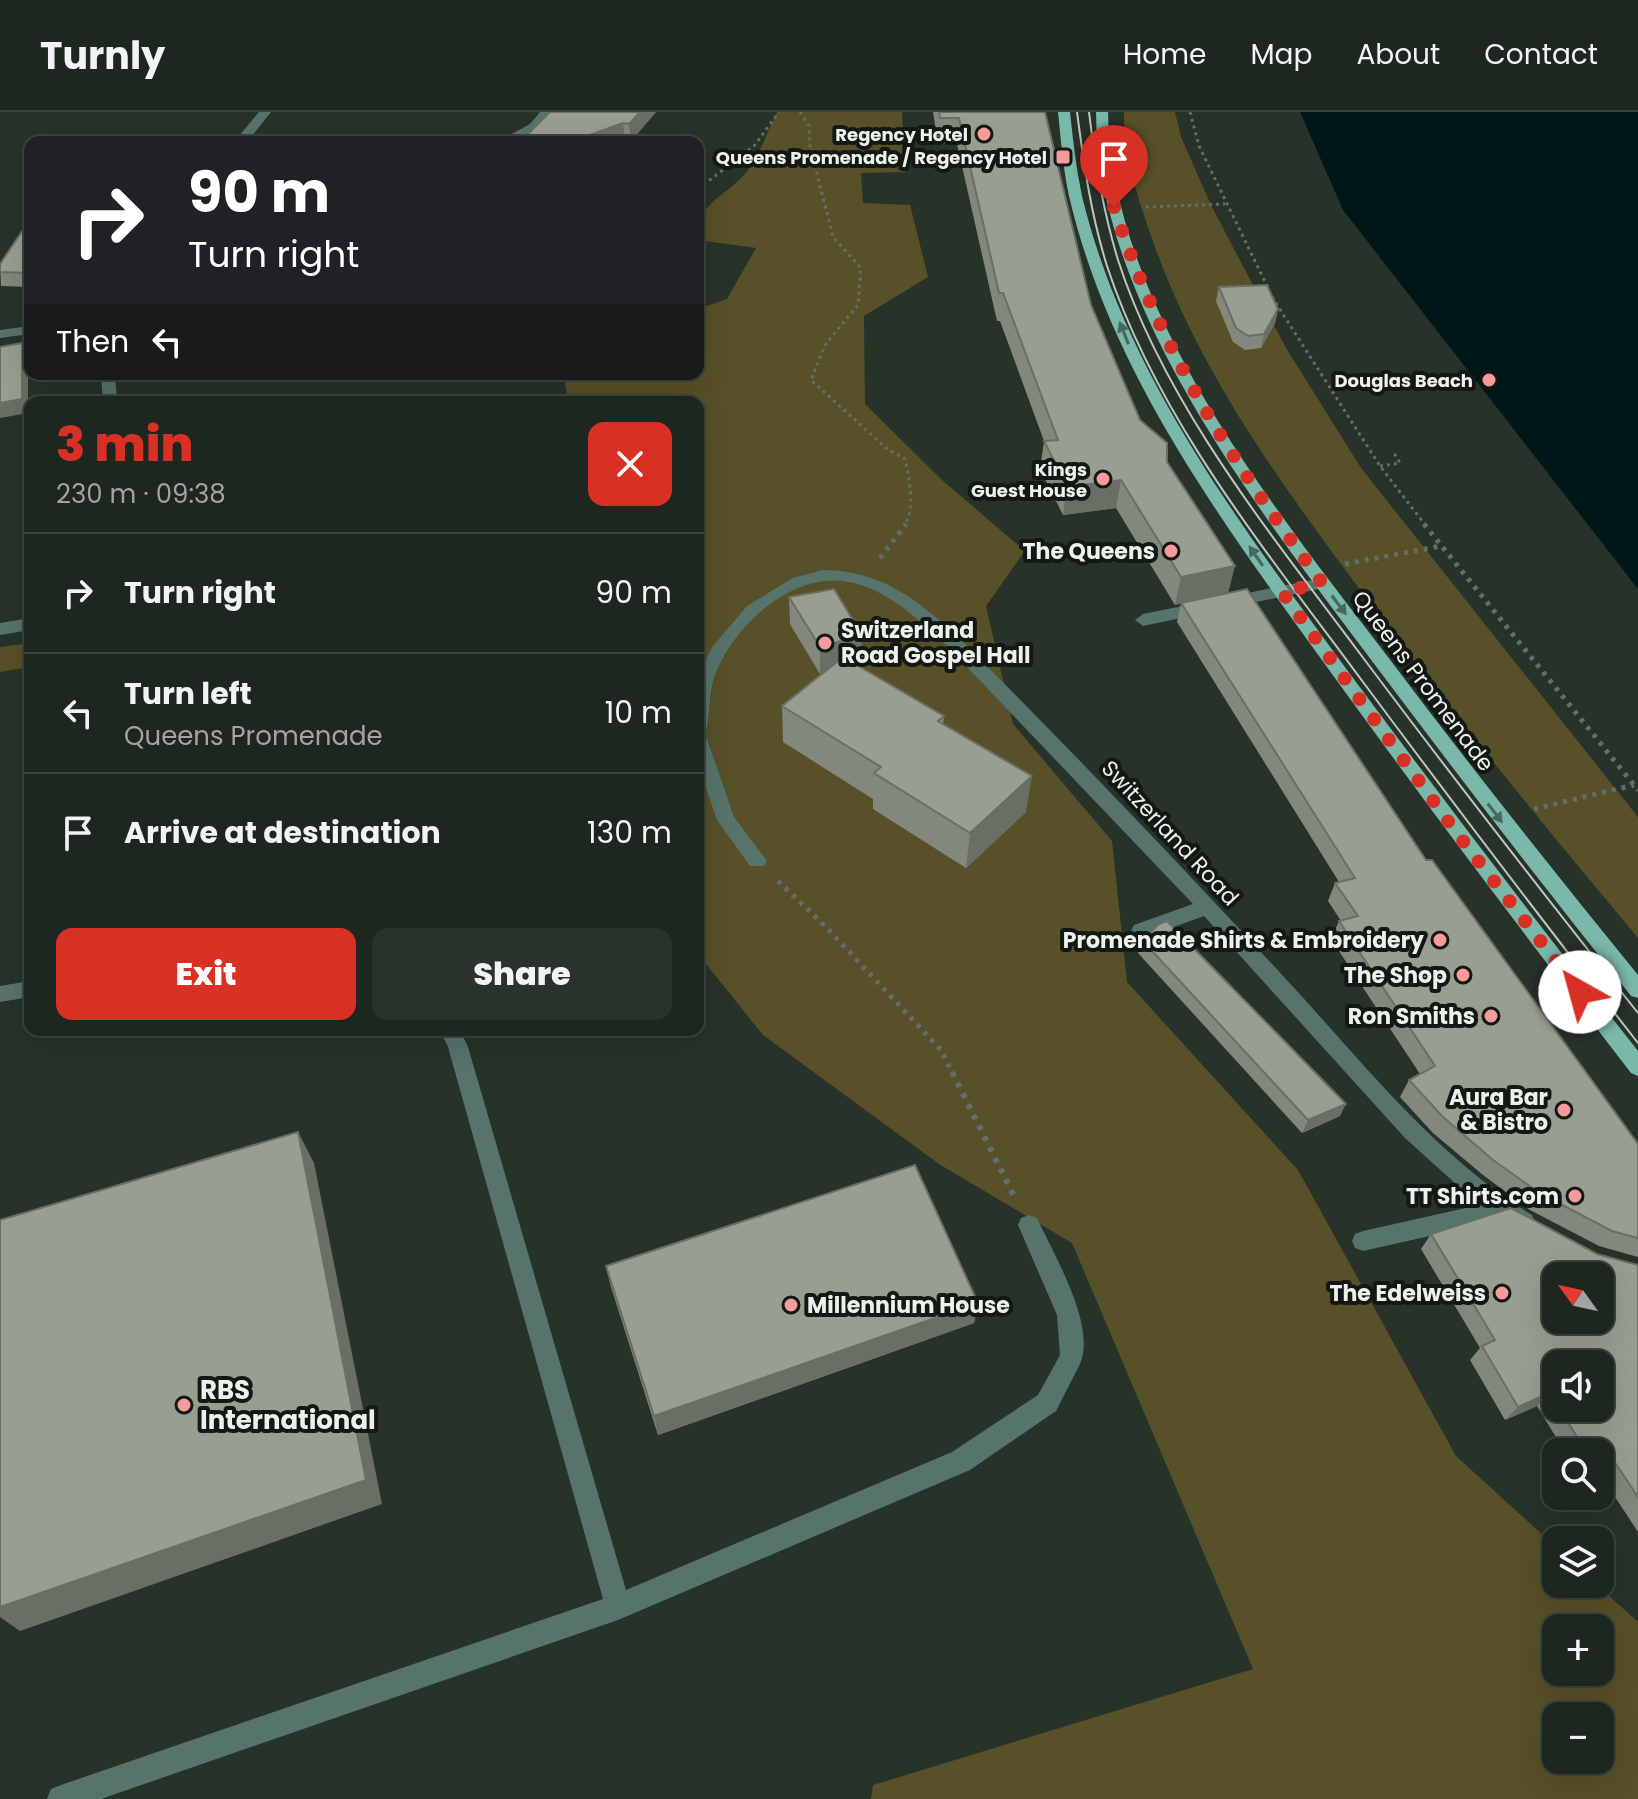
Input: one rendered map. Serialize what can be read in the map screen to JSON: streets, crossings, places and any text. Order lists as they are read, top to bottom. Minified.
{"streets":{"main road":["Queens Promenade"],"street":["Switzerland Road"]},"places":{"other":["Regency Hotel","Douglas Beach","Kings Guest House","The Queens","Switzerland Road Gospel Hall","Promenade Shirts & Embroidery","The Shop","Ron Smiths","Aura Bar & Bistro","TT Shirts.com","The Edelweiss","Millennium House","RBS International"],"transit":["Queens Promenade / Regency Hotel"]},"north":"top left","page":{"header":"Turnly","nav":["Home","Map","About","Contact"],"turn":["90 m","Turn right"],"then":"Then","heading":["3 min","230 m · 09:38"],"list":[{"name":"Turn right","value":"90 m"},{"name":"Turn left","note":"Queens Promenade","value":"10 m"},{"name":"Arrive at destination","value":"130 m"}],"buttons":["Exit","Share"],"map_buttons":["+","−"]}}
